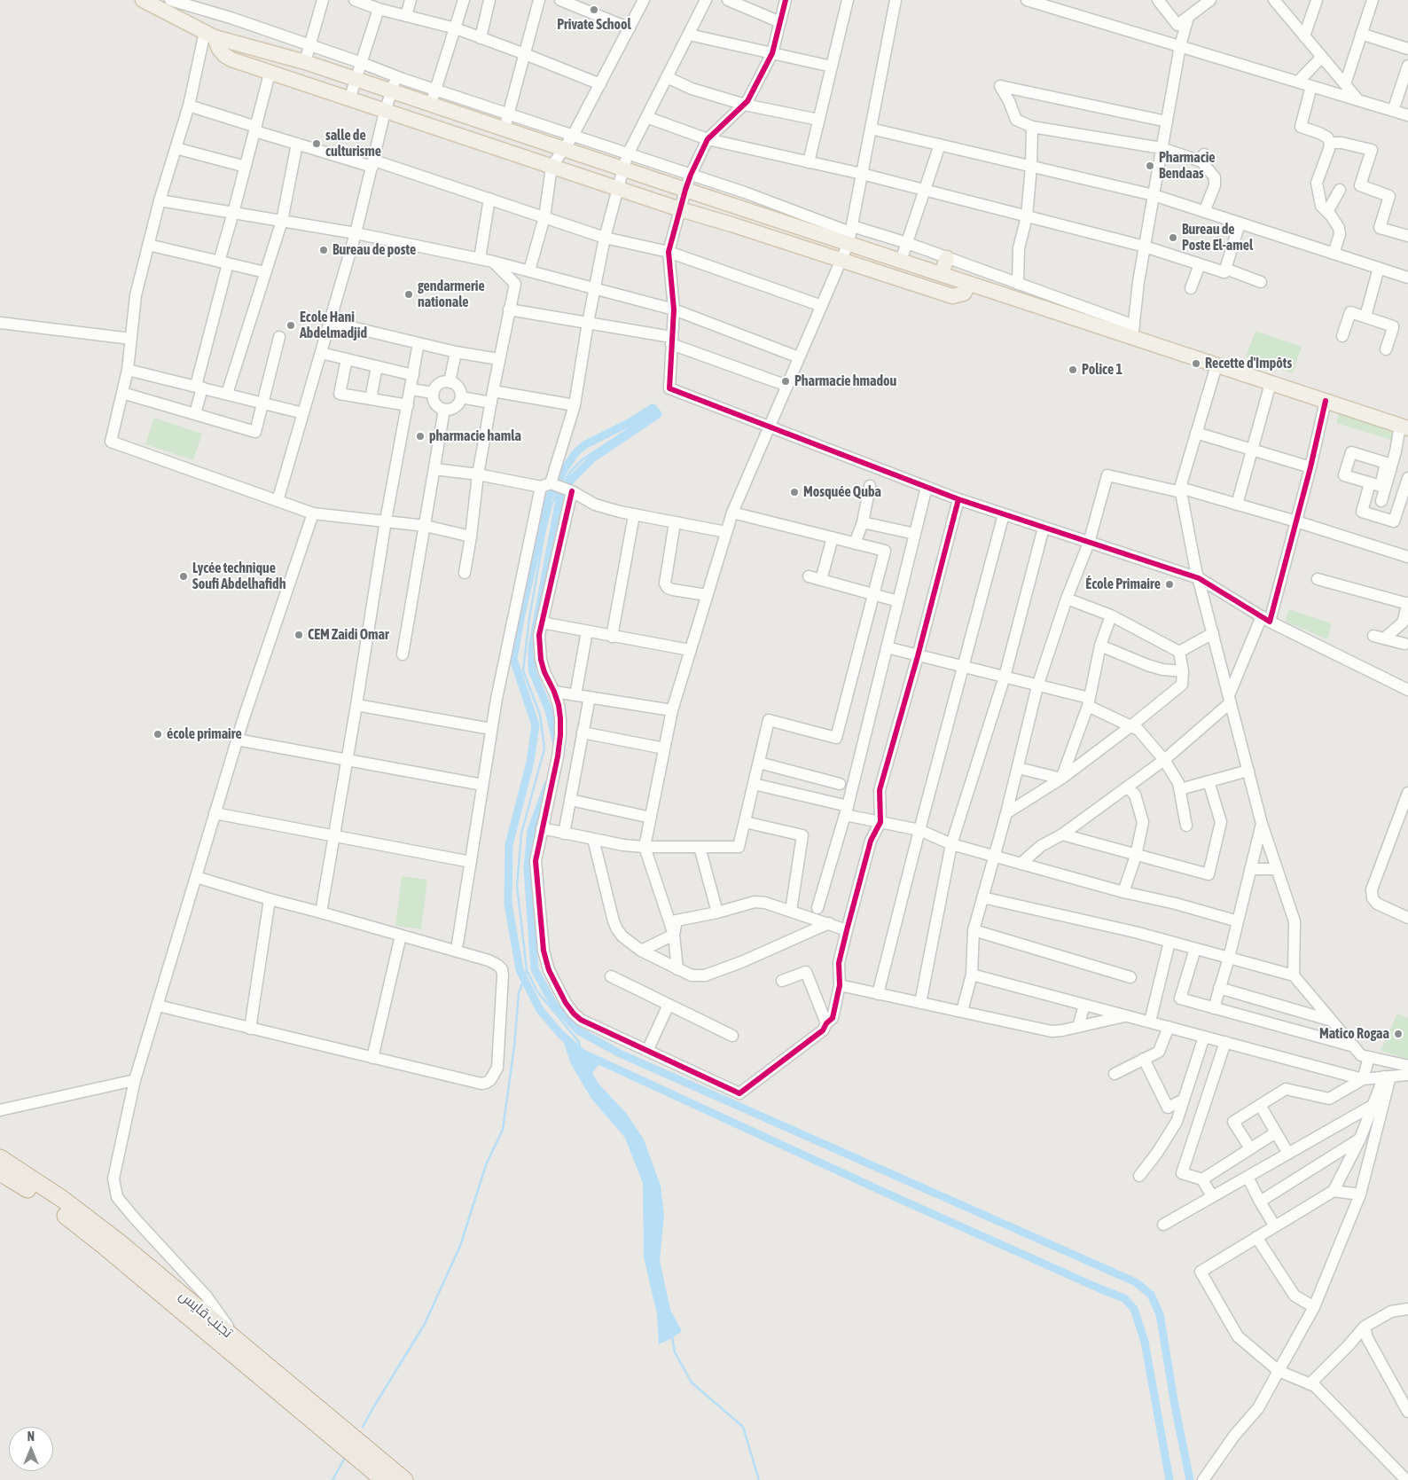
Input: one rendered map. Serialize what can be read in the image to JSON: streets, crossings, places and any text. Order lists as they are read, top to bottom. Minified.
{"streets":{"highway":["تجنب قايس"]},"places":["Private School","salle de culturisme","Pharmacie Bendaas","Bureau de Poste El-amel","Bureau de poste","gendarmerie nationale","Ecole Hani Abdelmadjid","Recette d'Impôts","Police 1","Pharmacie hmadou","pharmacie hamla","Mosquée Quba","Lycée technique Soufi Abdelhafidh","École Primaire","CEM Zaidi Omar","école primaire","Matico Rogaa"],"north":"top"}
